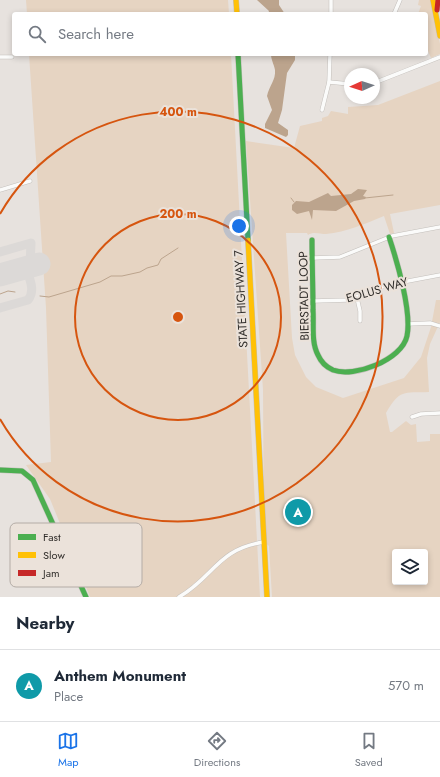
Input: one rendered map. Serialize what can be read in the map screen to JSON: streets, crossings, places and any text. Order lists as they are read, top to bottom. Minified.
{"streets":{"main road":["BIERSTADT LOOP","STATE HIGHWAY 7"],"street":["EOLUS WAY"]},"crossings":[["EOLUS WAY","BIERSTADT LOOP"]],"legend":["Fast","Slow","Jam"],"north":"left","page":{"search":"Search here","pins":"A","heading":"Nearby","list":[{"mark":"A","name":"Anthem Monument","note":"Place","value":"570 m"}],"nav":["Map","Directions","Saved"]},"rings":["400 m","200 m"]}
